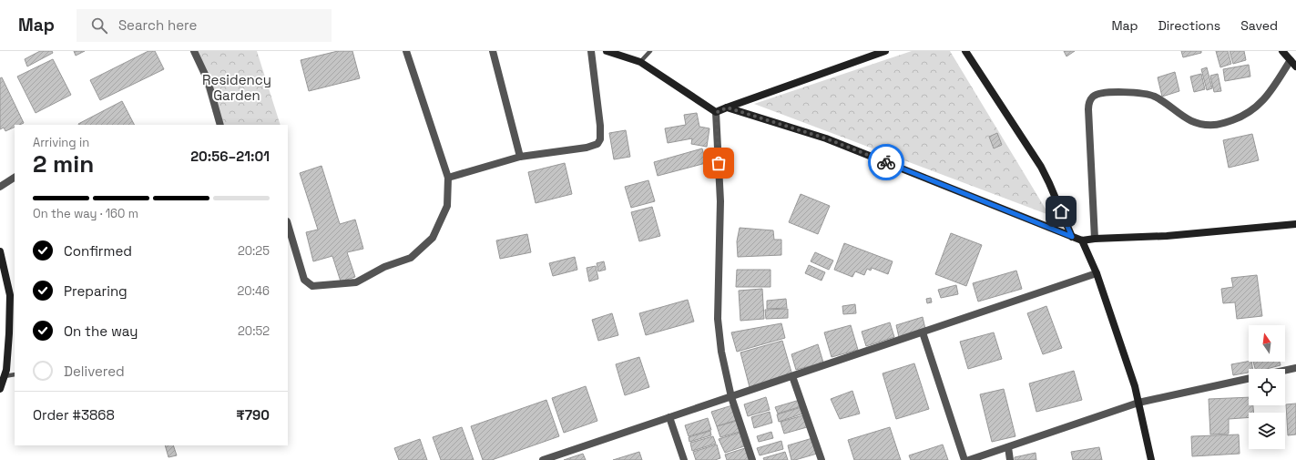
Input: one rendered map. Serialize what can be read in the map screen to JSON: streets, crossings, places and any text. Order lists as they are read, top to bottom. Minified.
{"parks":["Residency Garden"],"north":"top","page":{"header":"Map","search":"Search here","nav":["Map","Directions","Saved"],"heading":["2 min","Arriving in","20:56–21:01"],"panel":["Order #3868","₹790"],"bar":"On the way · 160 m","list":[["Confirmed","20:25"],["Preparing","20:46"],["On the way","20:52"],"Delivered"]}}
